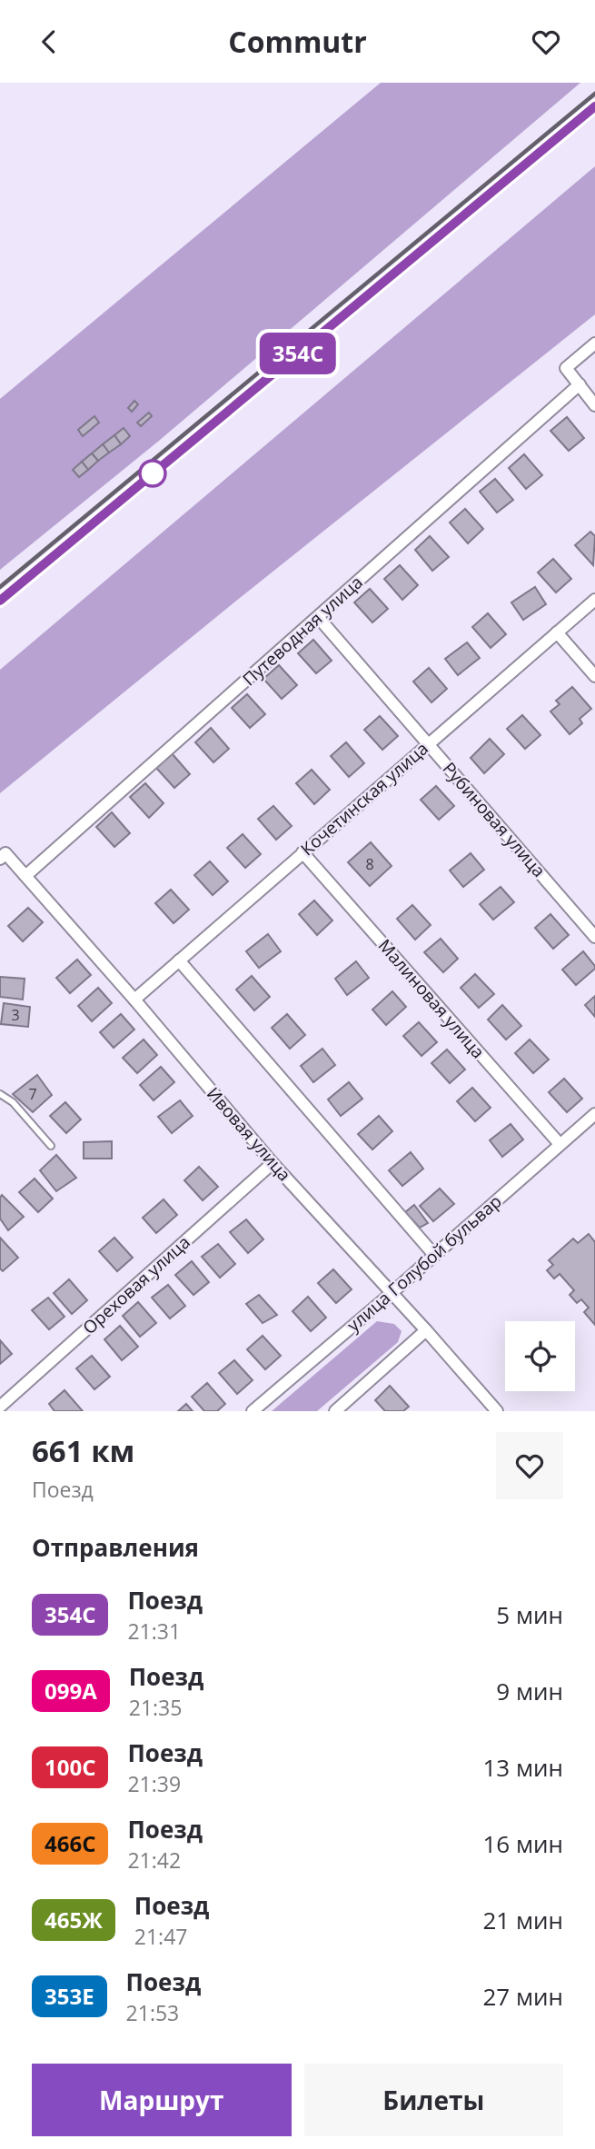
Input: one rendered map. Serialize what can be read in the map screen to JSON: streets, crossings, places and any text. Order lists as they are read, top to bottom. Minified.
{"streets":{"street":["Путеводная улица","Кочетинская улица","Рубиновая улица","Малиновая улица","Ивовая улица","улица Голубой бульвар","Ореховая улица"]},"crossings":[["Путеводная улица","Рубиновая улица"],["Путеводная улица","Ивовая улица"],["Кочетинская улица","Рубиновая улица"],["Кочетинская улица","Малиновая улица"],["Кочетинская улица","Ивовая улица"],["Малиновая улица","улица Голубой бульвар"],["Ивовая улица","улица Голубой бульвар"],["Ивовая улица","Ореховая улица"]],"house_numbers":["8","3","7"],"page":{"header":"Commutr","on_map":"354С","heading":[["661 км","Поезд"],"Отправления"],"list":[{"mark":"354С","name":"Поезд","note":"21:31","value":"5 мин"},{"mark":"099А","name":"Поезд","note":"21:35","value":"9 мин"},{"mark":"100C","name":"Поезд","note":"21:39","value":"13 мин"},{"mark":"466С","name":"Поезд","note":"21:42","value":"16 мин"},{"mark":"465Ж","name":"Поезд","note":"21:47","value":"21 мин"},{"mark":"353Е","name":"Поезд","note":"21:53","value":"27 мин"}],"buttons":["Маршрут","Билеты"]}}
